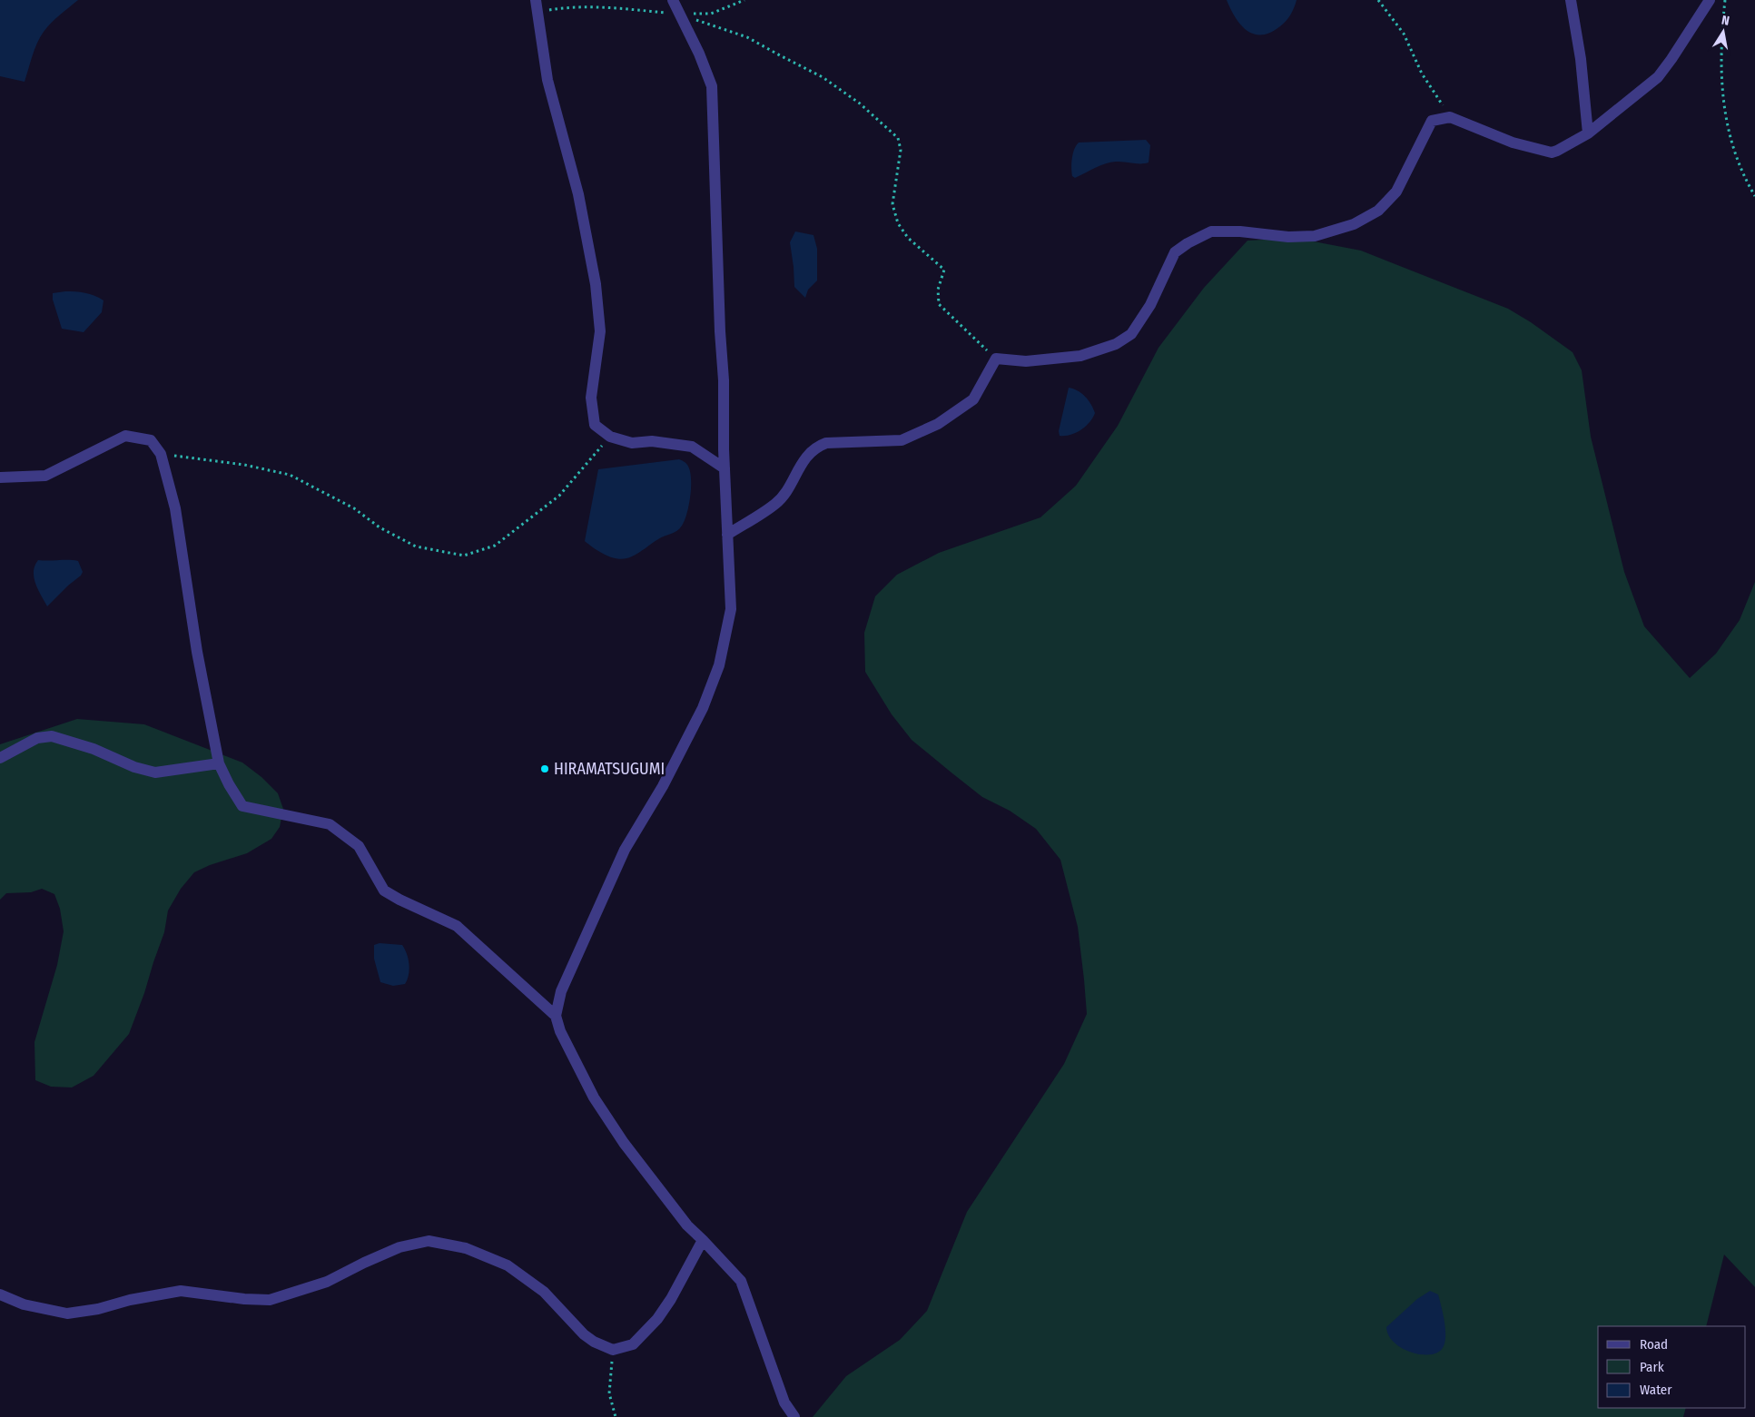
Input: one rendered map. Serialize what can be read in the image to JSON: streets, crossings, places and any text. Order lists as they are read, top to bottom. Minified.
{"places":["HIRAMATSUGUMI"],"legend":["Road","Park","Water"],"north":"top"}
